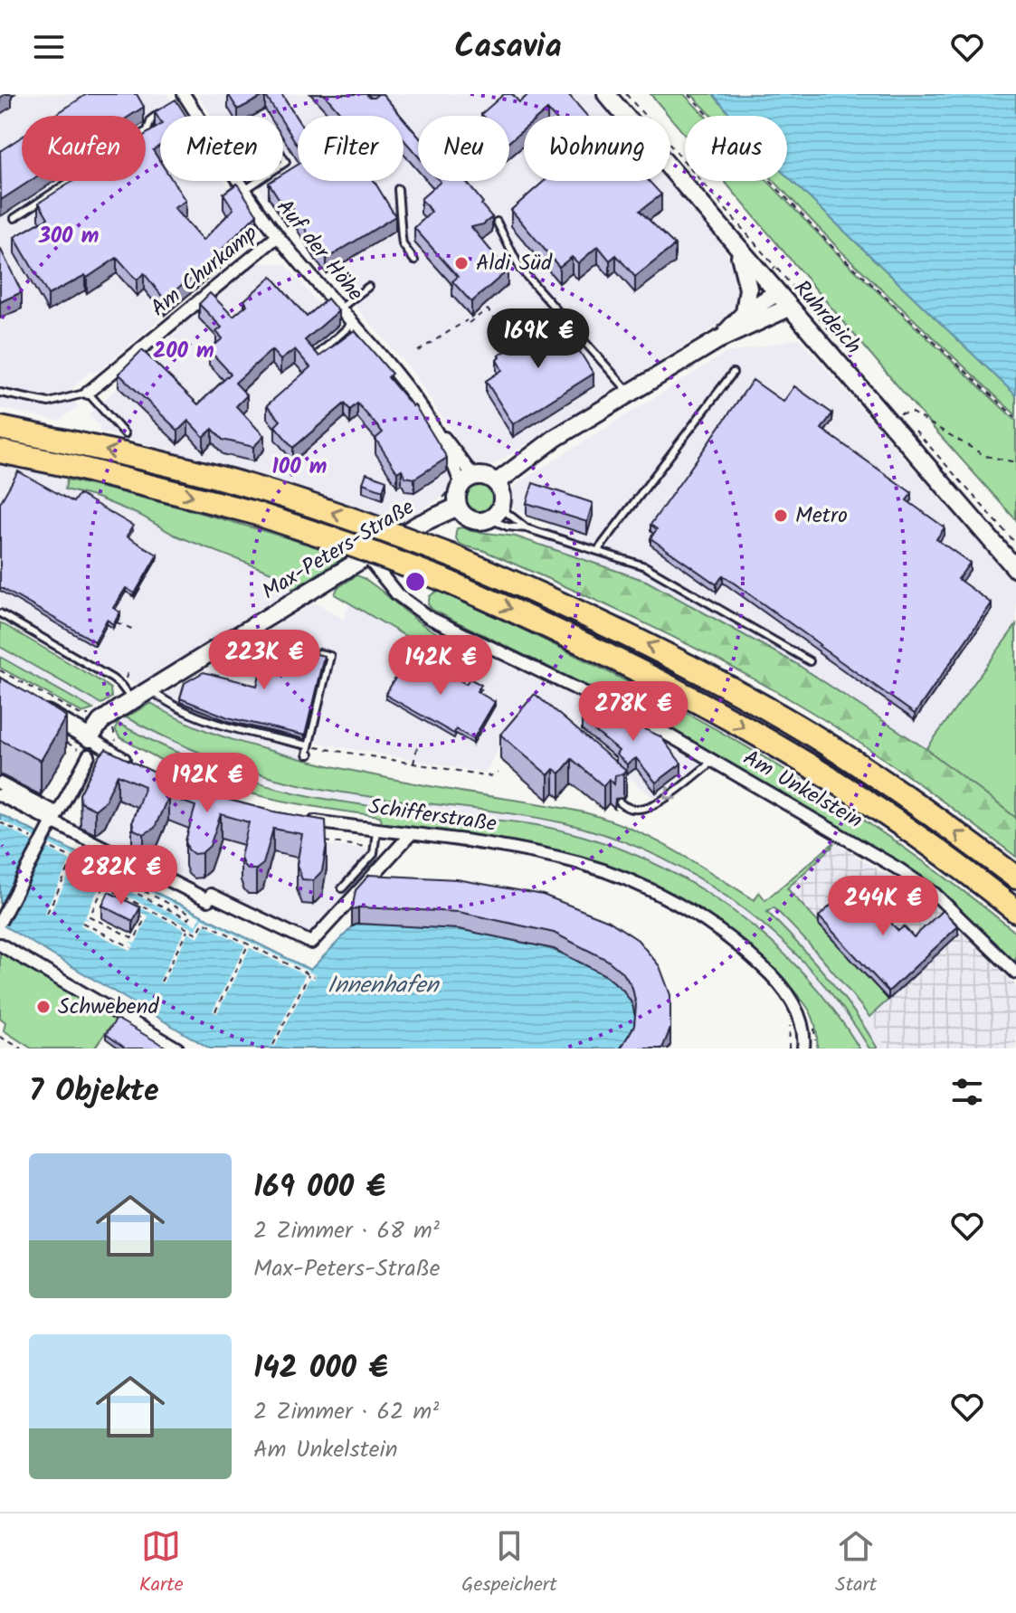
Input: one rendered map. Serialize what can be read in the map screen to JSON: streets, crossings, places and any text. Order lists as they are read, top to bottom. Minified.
{"streets":{"street":["Auf der Höhe","Am Churkamp","Ruhrdeich","Max-Peters-Straße","Am Unkelstein","Schifferstraße"]},"crossings":[["Auf der Höhe","Am Churkamp"],["Auf der Höhe","Max-Peters-Straße"],["Max-Peters-Straße","Am Unkelstein"]],"water":["Innenhafen"],"places":["Aldi Süd","Metro","Schwebend"],"page":{"header":"Casavia","chip":["Kaufen","Mieten","Filter","Neu","Wohnung","Haus"],"price":["169K €","223K €","142K €","278K €","192K €","282K €","244K €"],"heading":"7 Objekte","list":[{"name":"169 000 €","note":"2 Zimmer · 68 m² · Max-Peters-Straße"},{"name":"142 000 €","note":"2 Zimmer · 62 m² · Am Unkelstein"}],"tabs":["Karte","Gespeichert","Start"]},"rings":["300 m","200 m","100 m"]}
